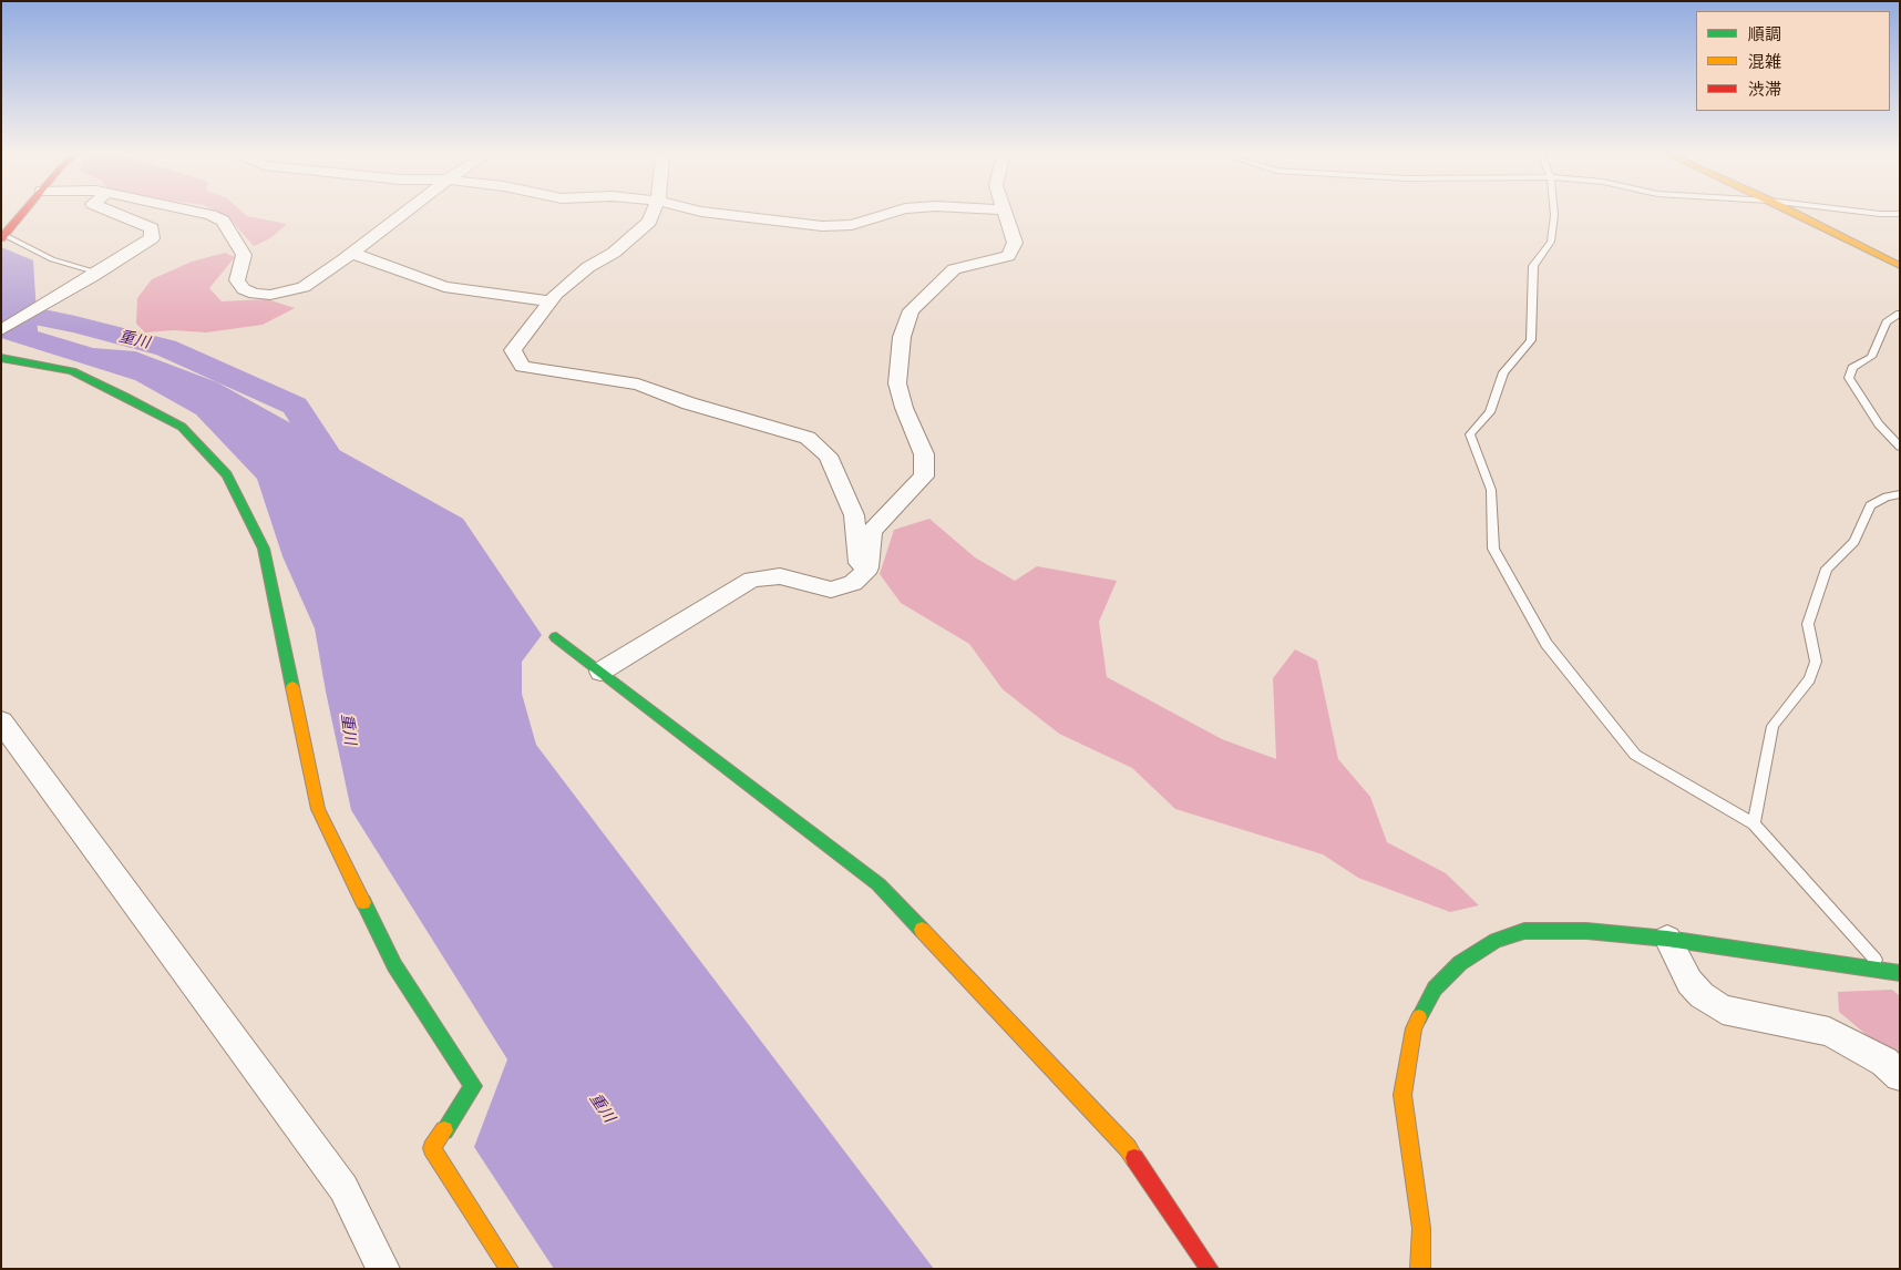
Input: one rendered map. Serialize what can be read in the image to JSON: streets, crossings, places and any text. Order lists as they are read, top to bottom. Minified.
{"water":["重川"],"legend":["順調","混雑","渋滞"]}
